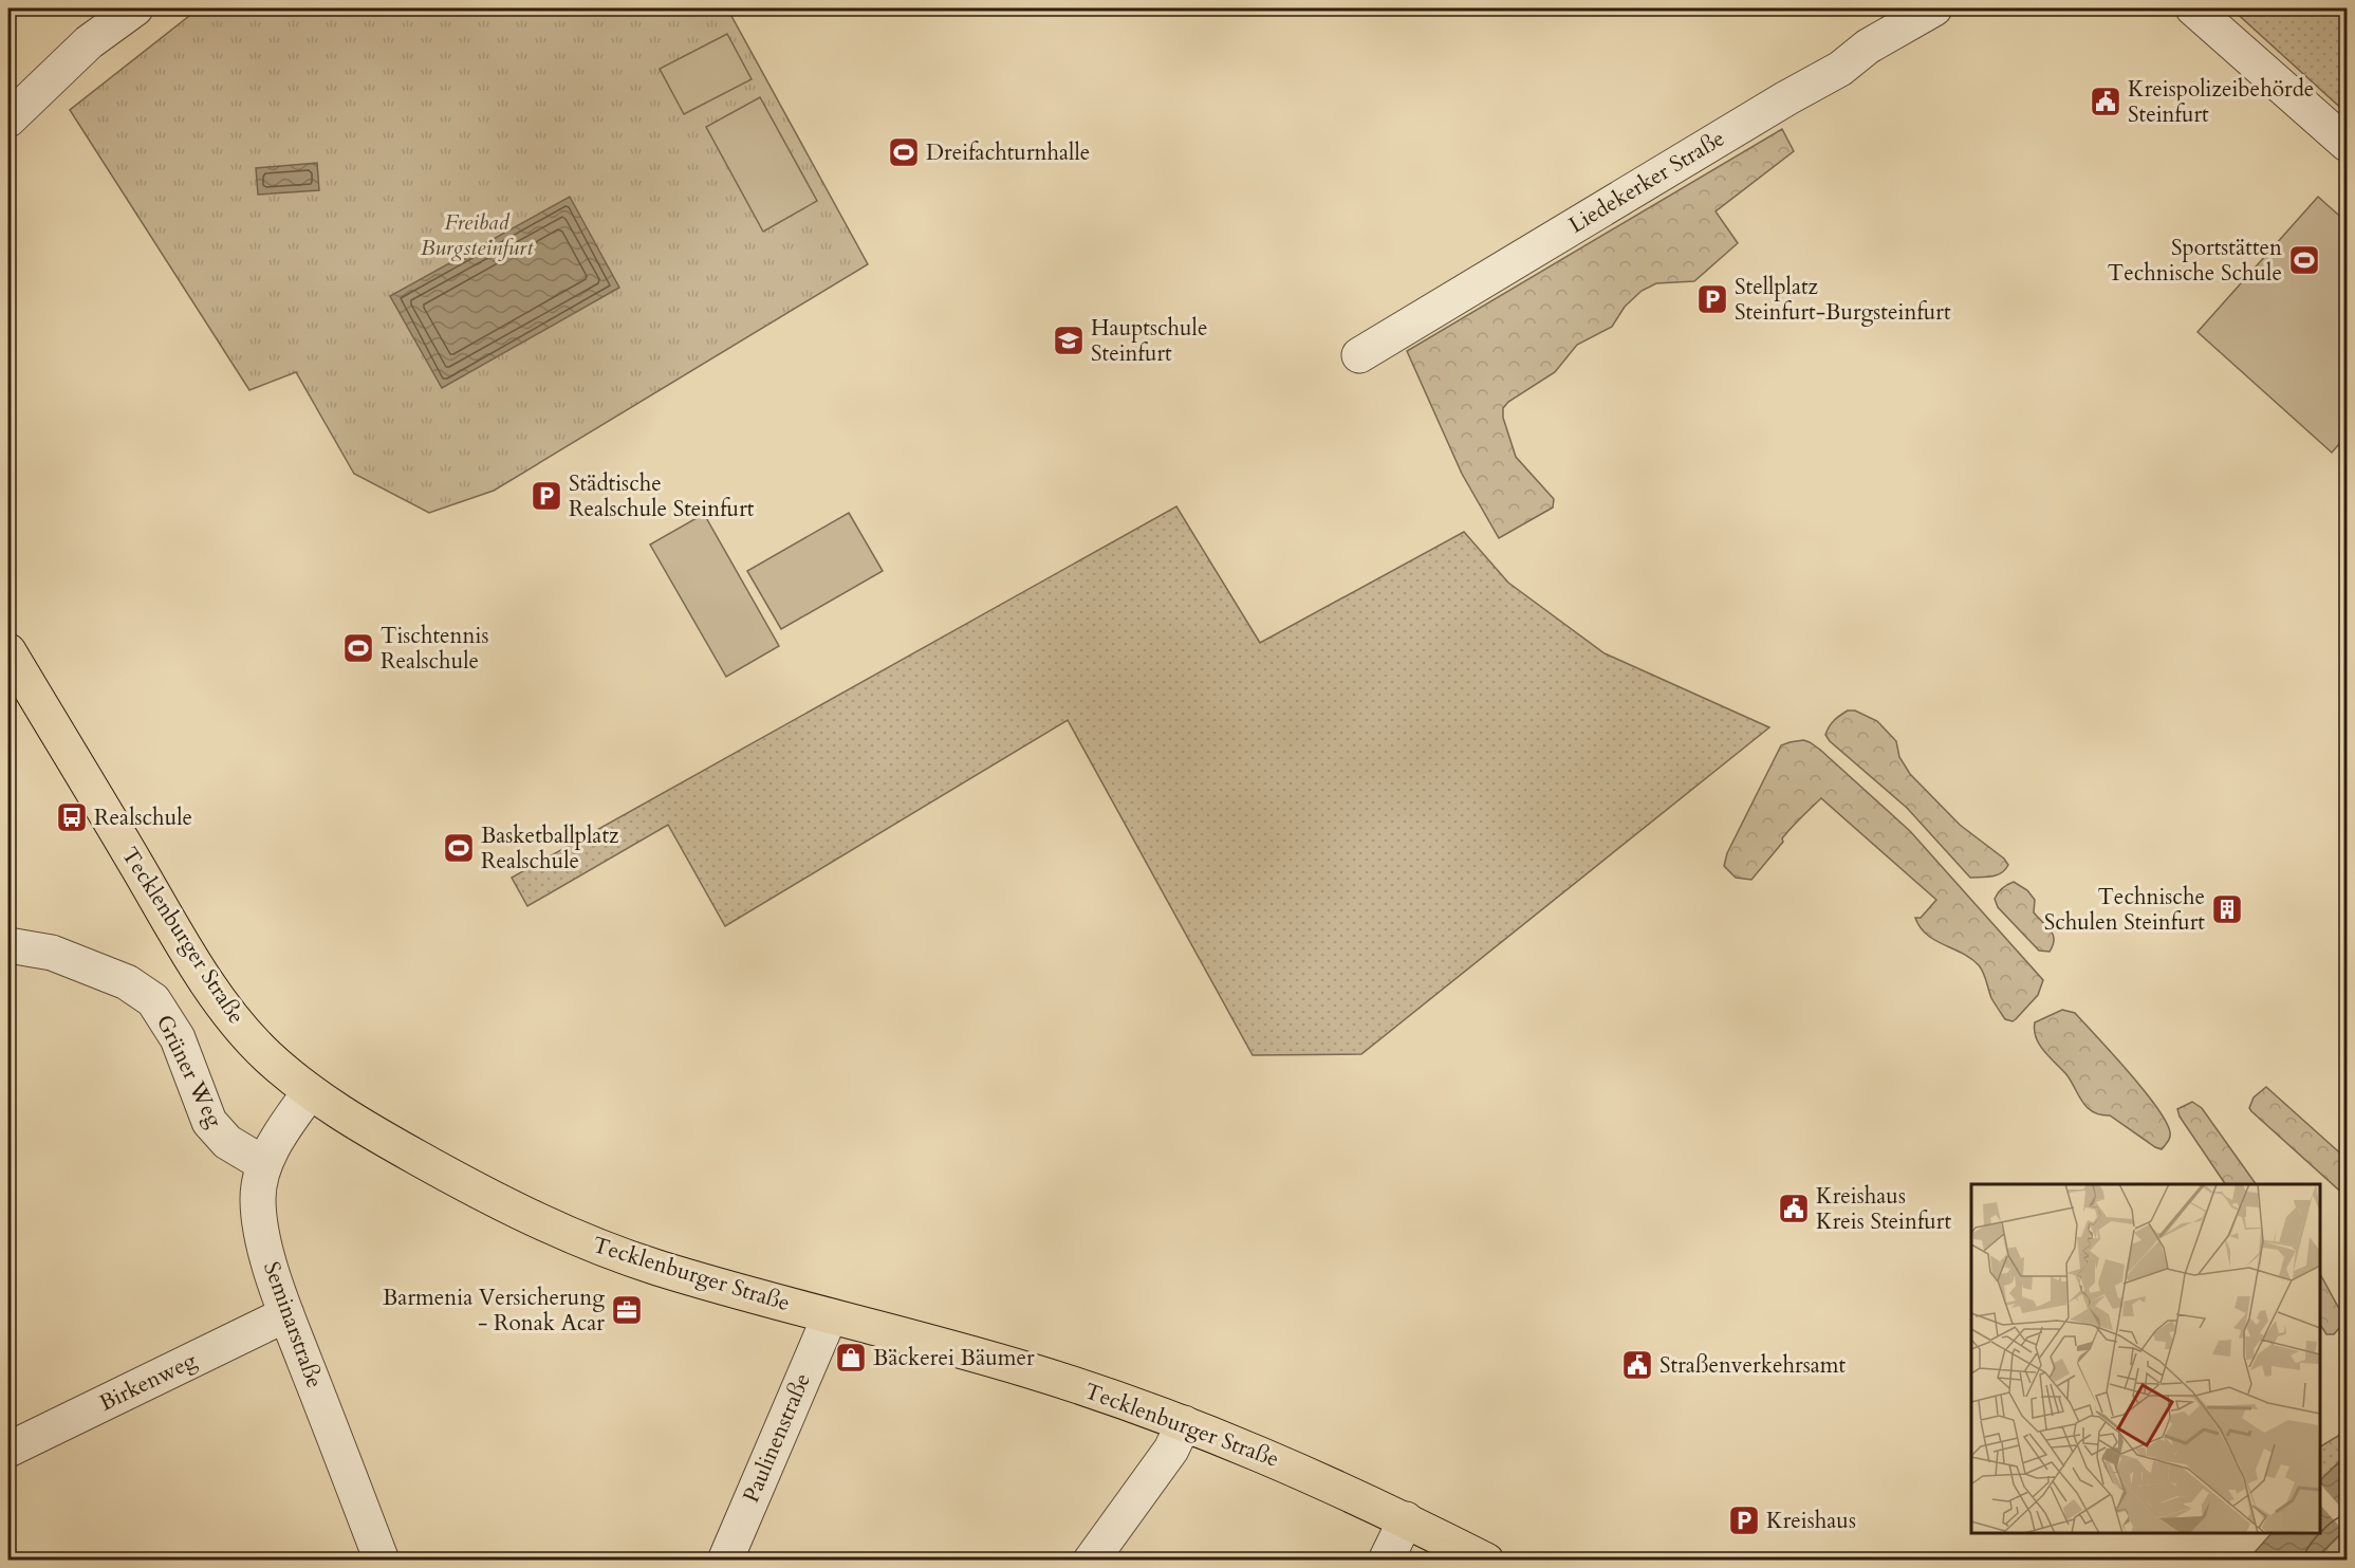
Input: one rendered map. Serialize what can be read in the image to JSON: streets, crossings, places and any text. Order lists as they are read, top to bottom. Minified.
{"streets":{"main road":["Tecklenburger Straße"],"street":["Liedekerker Straße","Grüner Weg","Seminarstraße","Birkenweg","Paulinenstraße"]},"crossings":[["Tecklenburger Straße","Seminarstraße"],["Tecklenburger Straße","Paulinenstraße"],["Grüner Weg","Seminarstraße"],["Seminarstraße","Birkenweg"]],"parks":["Freibad Burgsteinfurt"],"places":{"public building":["Kreispolizeibehörde Steinfurt","Kreishaus Kreis Steinfurt","Straßenverkehrsamt"],"sports":["Dreifachturnhalle","Sportstätten Technische Schule","Tischtennis Realschule","Basketballplatz Realschule"],"parking":["Stellplatz Steinfurt-Burgsteinfurt","Städtische Realschule Steinfurt","Kreishaus"],"school or university":["Hauptschule Steinfurt"],"bus stop":["Realschule"],"building":["Technische Schulen Steinfurt"],"office":["Barmenia Versicherung - Ronak Acar"],"shop":["Bäckerei Bäumer"]}}
